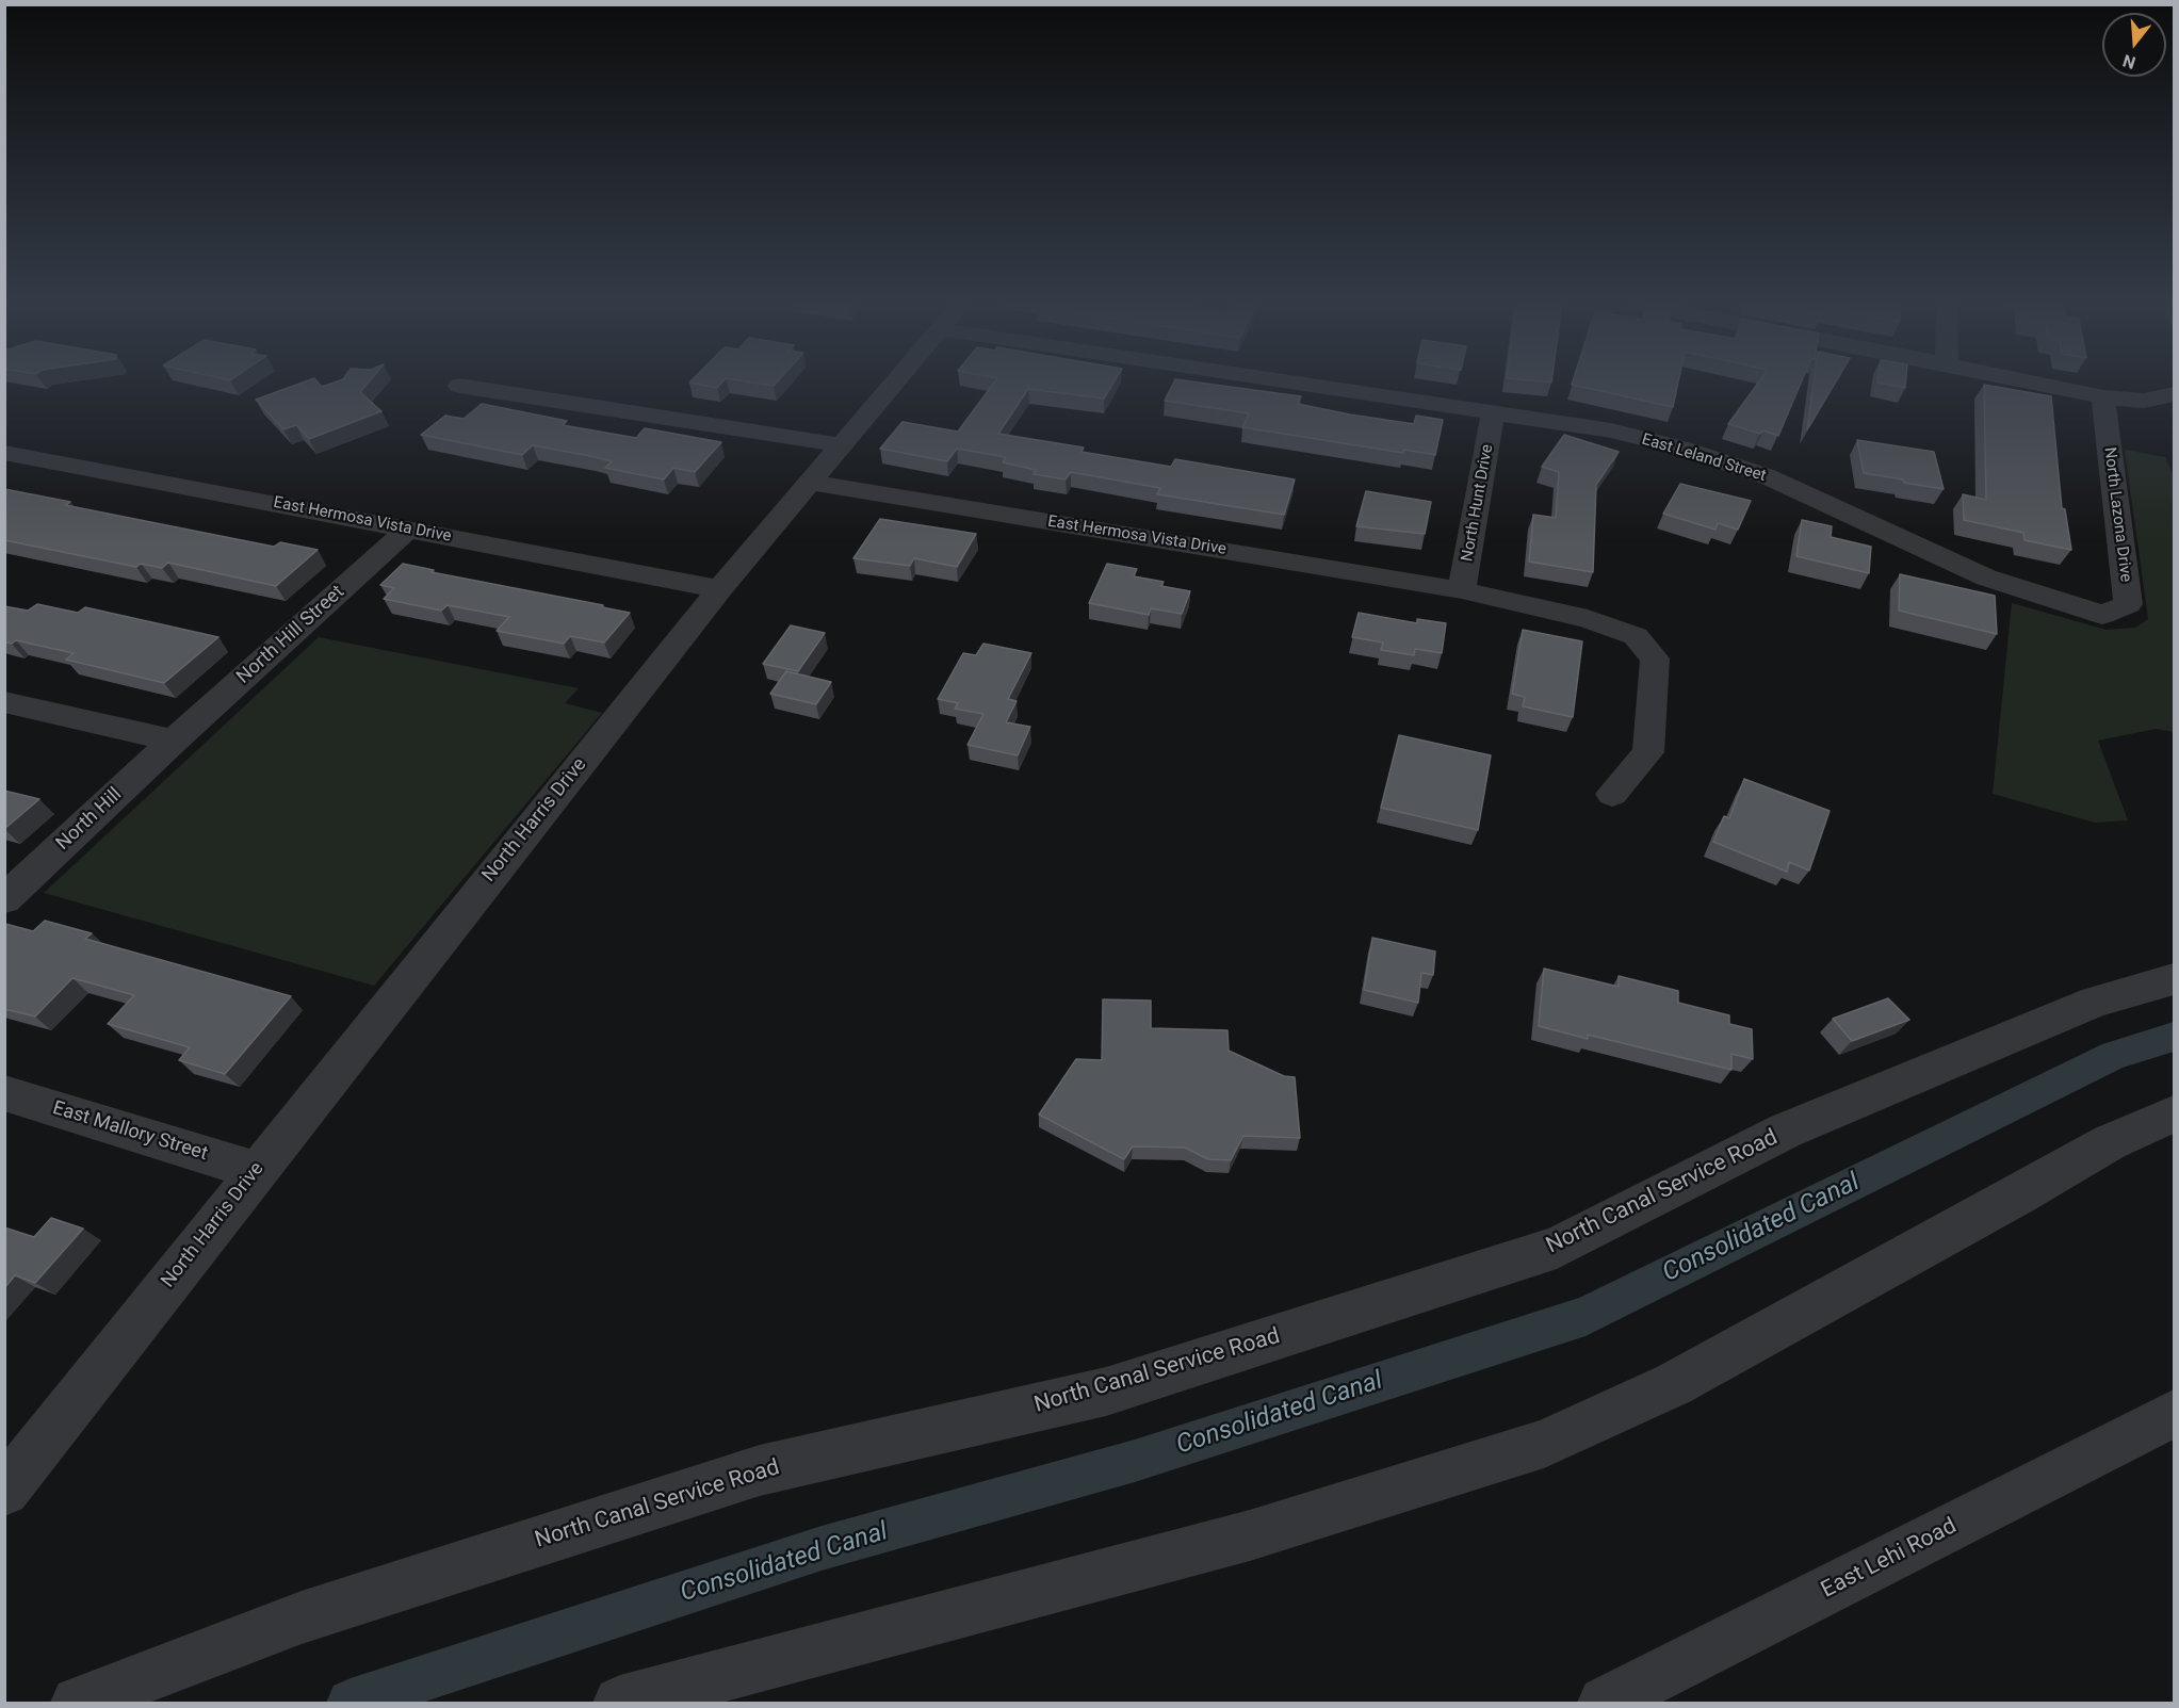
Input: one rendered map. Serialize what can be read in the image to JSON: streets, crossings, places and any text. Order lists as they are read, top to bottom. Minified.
{"streets":{"street":["East Leland Street","North Hunt Drive","North Lazona Drive","East Hermosa Vista Drive","North Hill Street","North Hill","North Harris Drive","East Mallory Street","North Canal Service Road","East Lehi Road"]},"crossings":[["East Leland Street","North Hunt Drive"],["East Leland Street","North Lazona Drive"],["North Hunt Drive","East Hermosa Vista Drive"],["East Hermosa Vista Drive","North Hill Street"],["East Hermosa Vista Drive","North Harris Drive"],["North Hill Street","North Hill"],["North Harris Drive","East Mallory Street"]],"water":["Consolidated Canal"],"north":"bottom"}
